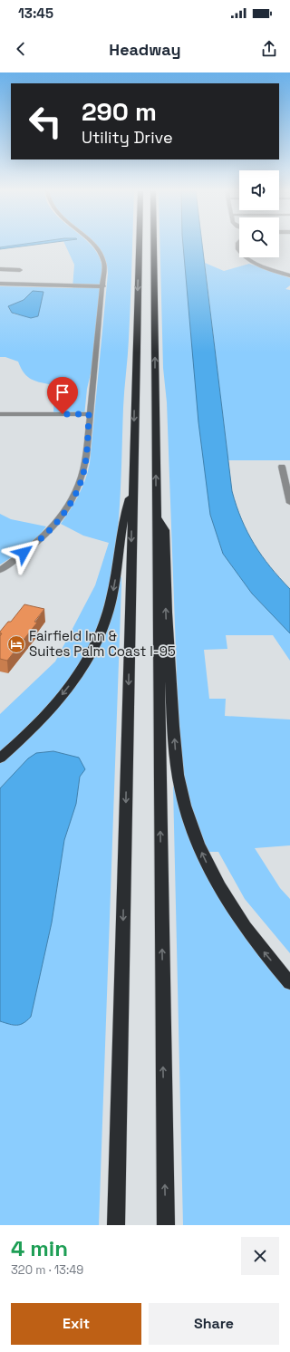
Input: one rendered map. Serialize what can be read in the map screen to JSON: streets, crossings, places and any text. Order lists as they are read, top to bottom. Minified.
{"places":{"hotel":["Fairfield Inn & Suites Palm Coast I-95"]},"page":{"status":"13:45","header":"Headway","turn":["290 m","Utility Drive"],"heading":["4 min","320 m · 13:49"],"buttons":["Exit","Share"]}}
